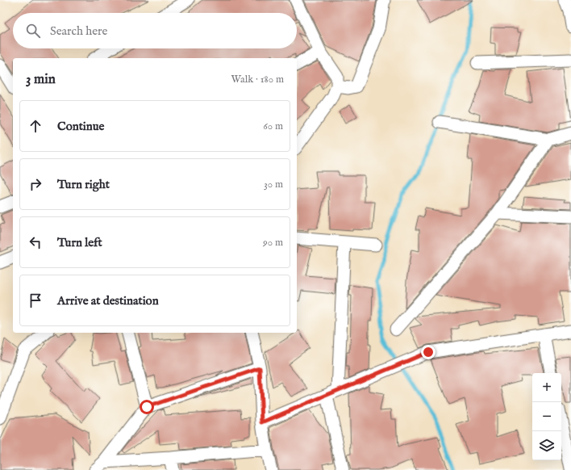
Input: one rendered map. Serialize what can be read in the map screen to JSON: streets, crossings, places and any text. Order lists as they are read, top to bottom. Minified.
{"page":{"search":"Search here","heading":["3 min","Walk · 180 m"],"list":[["Continue","60 m"],["Turn right","30 m"],["Turn left","90 m"],"Arrive at destination"],"map_buttons":["+","−"]}}
